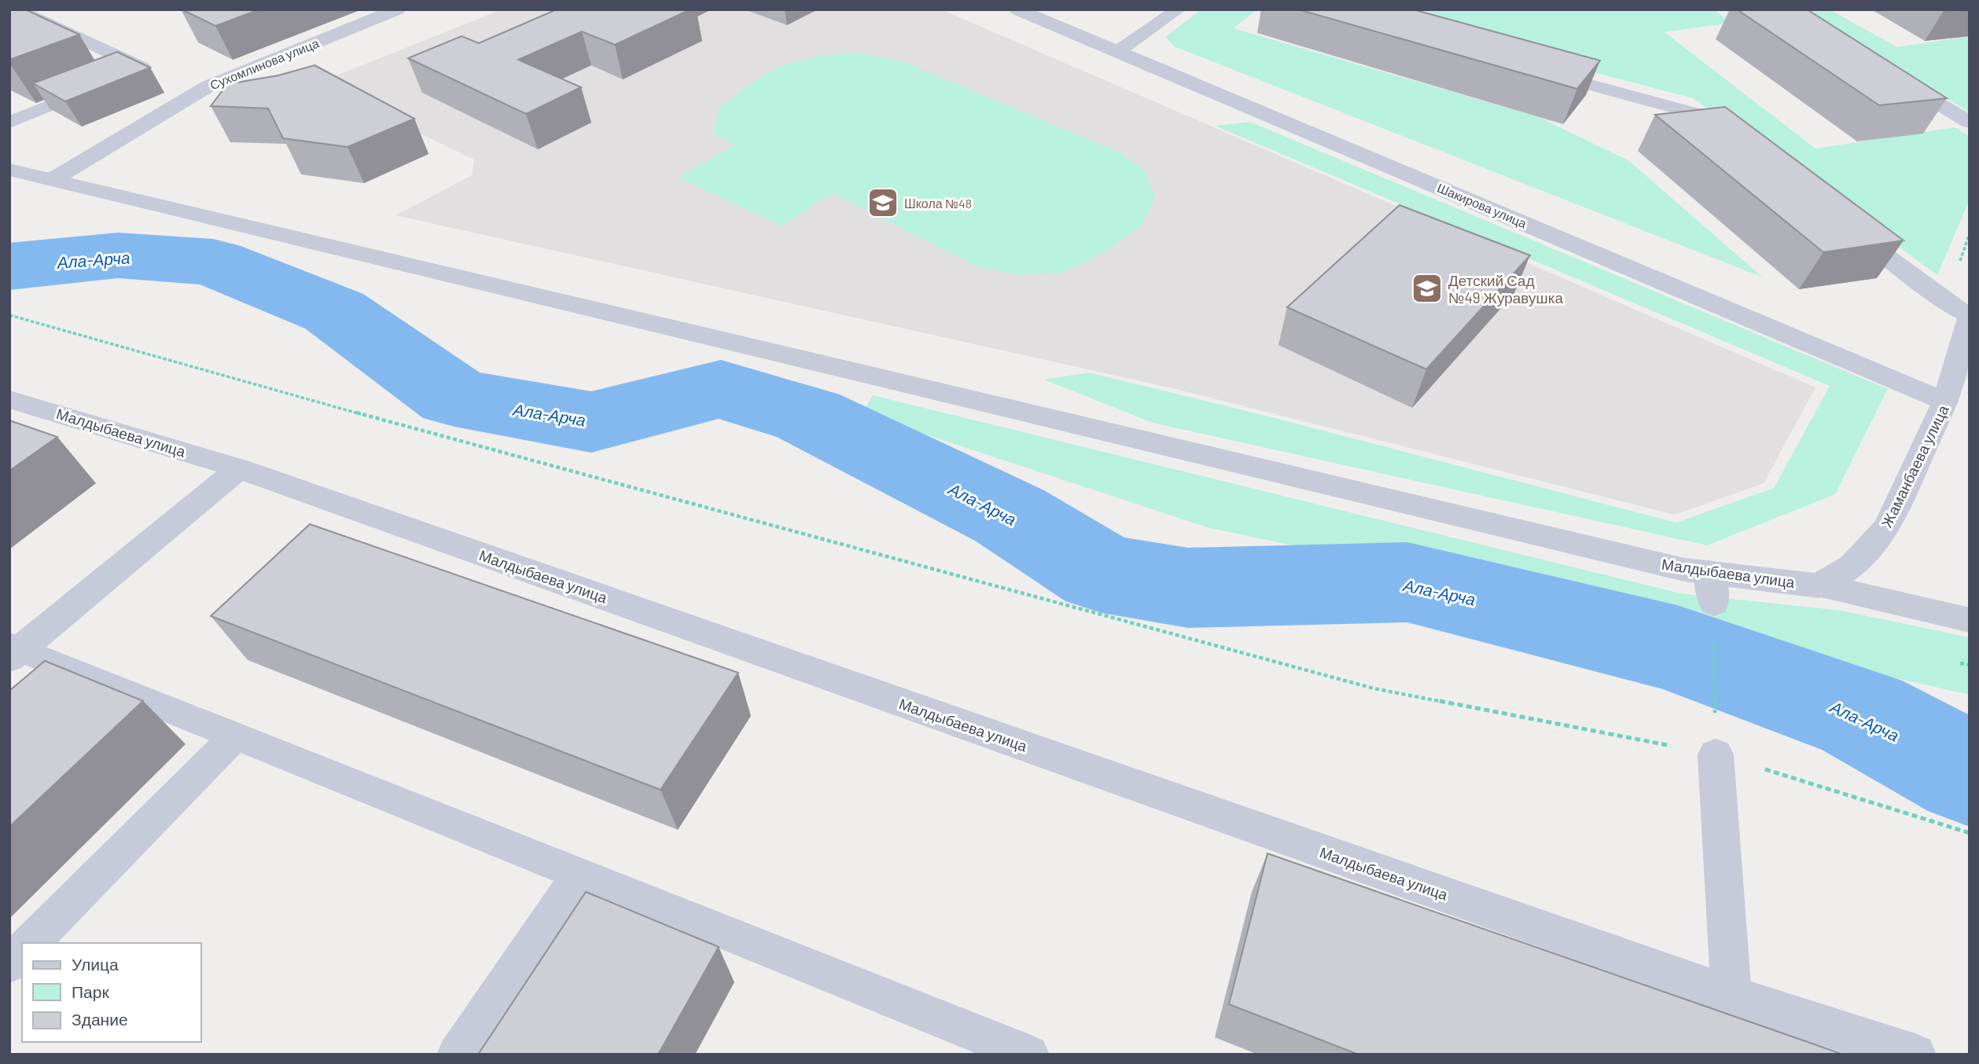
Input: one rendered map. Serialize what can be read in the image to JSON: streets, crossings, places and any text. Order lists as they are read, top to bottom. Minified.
{"streets":{"street":["Сухомлинова улица","Шакирова улица","Малдыбаева улица","Жаманбаева улица"]},"crossings":[["Сухомлинова улица","Малдыбаева улица"],["Шакирова улица","Жаманбаева улица"],["Малдыбаева улица","Жаманбаева улица"]],"water":["Ала-Арча"],"places":{"school or university":["Школа №48","Детский Сад №49 Журавушка"]},"legend":["Улица","Парк","Здание"]}
